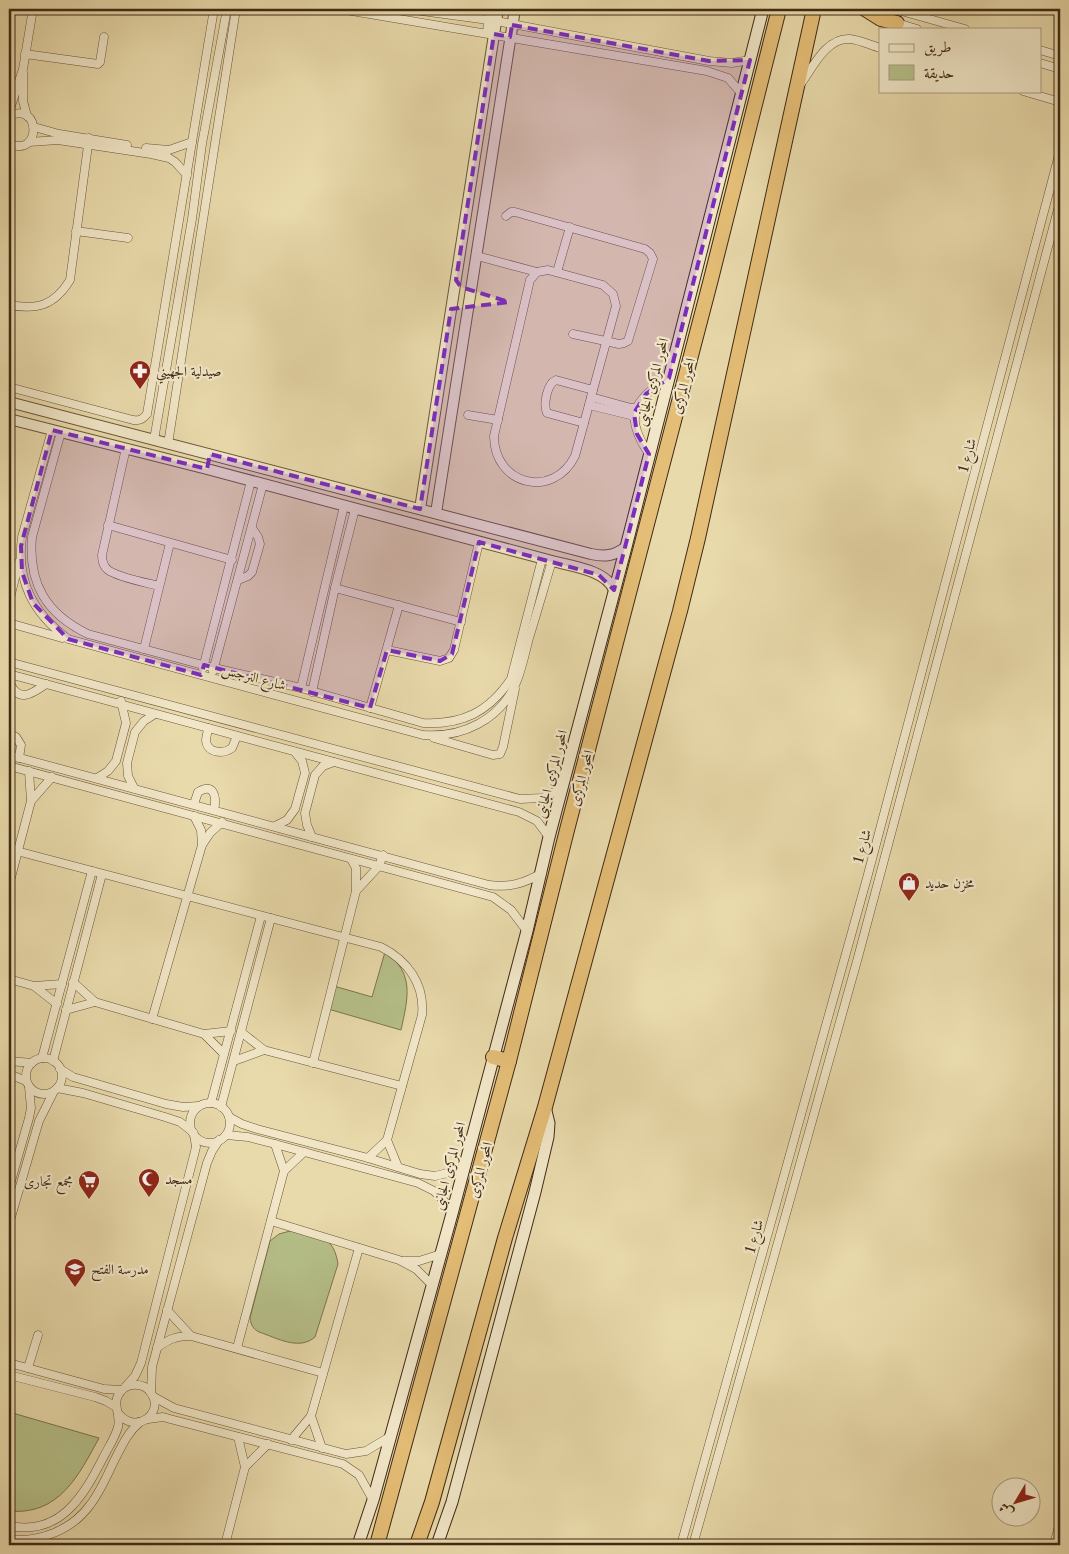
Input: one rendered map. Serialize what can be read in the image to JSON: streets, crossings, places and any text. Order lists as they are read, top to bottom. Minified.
{"streets":{"highway":["المحور المركزى"],"main road":["المحور المركزى الجانبى"],"street":["شارع 1","شارع النرجس"]},"places":{"pharmacy":["صيدلية الجهيني"],"shop":["مخزن حديد"],"mosque":["مسجد"],"supermarket":["مجمع تجارى"],"school or university":["مدرسة الفتح"]},"legend":["طريق","حديقة"],"north":"bottom left"}
